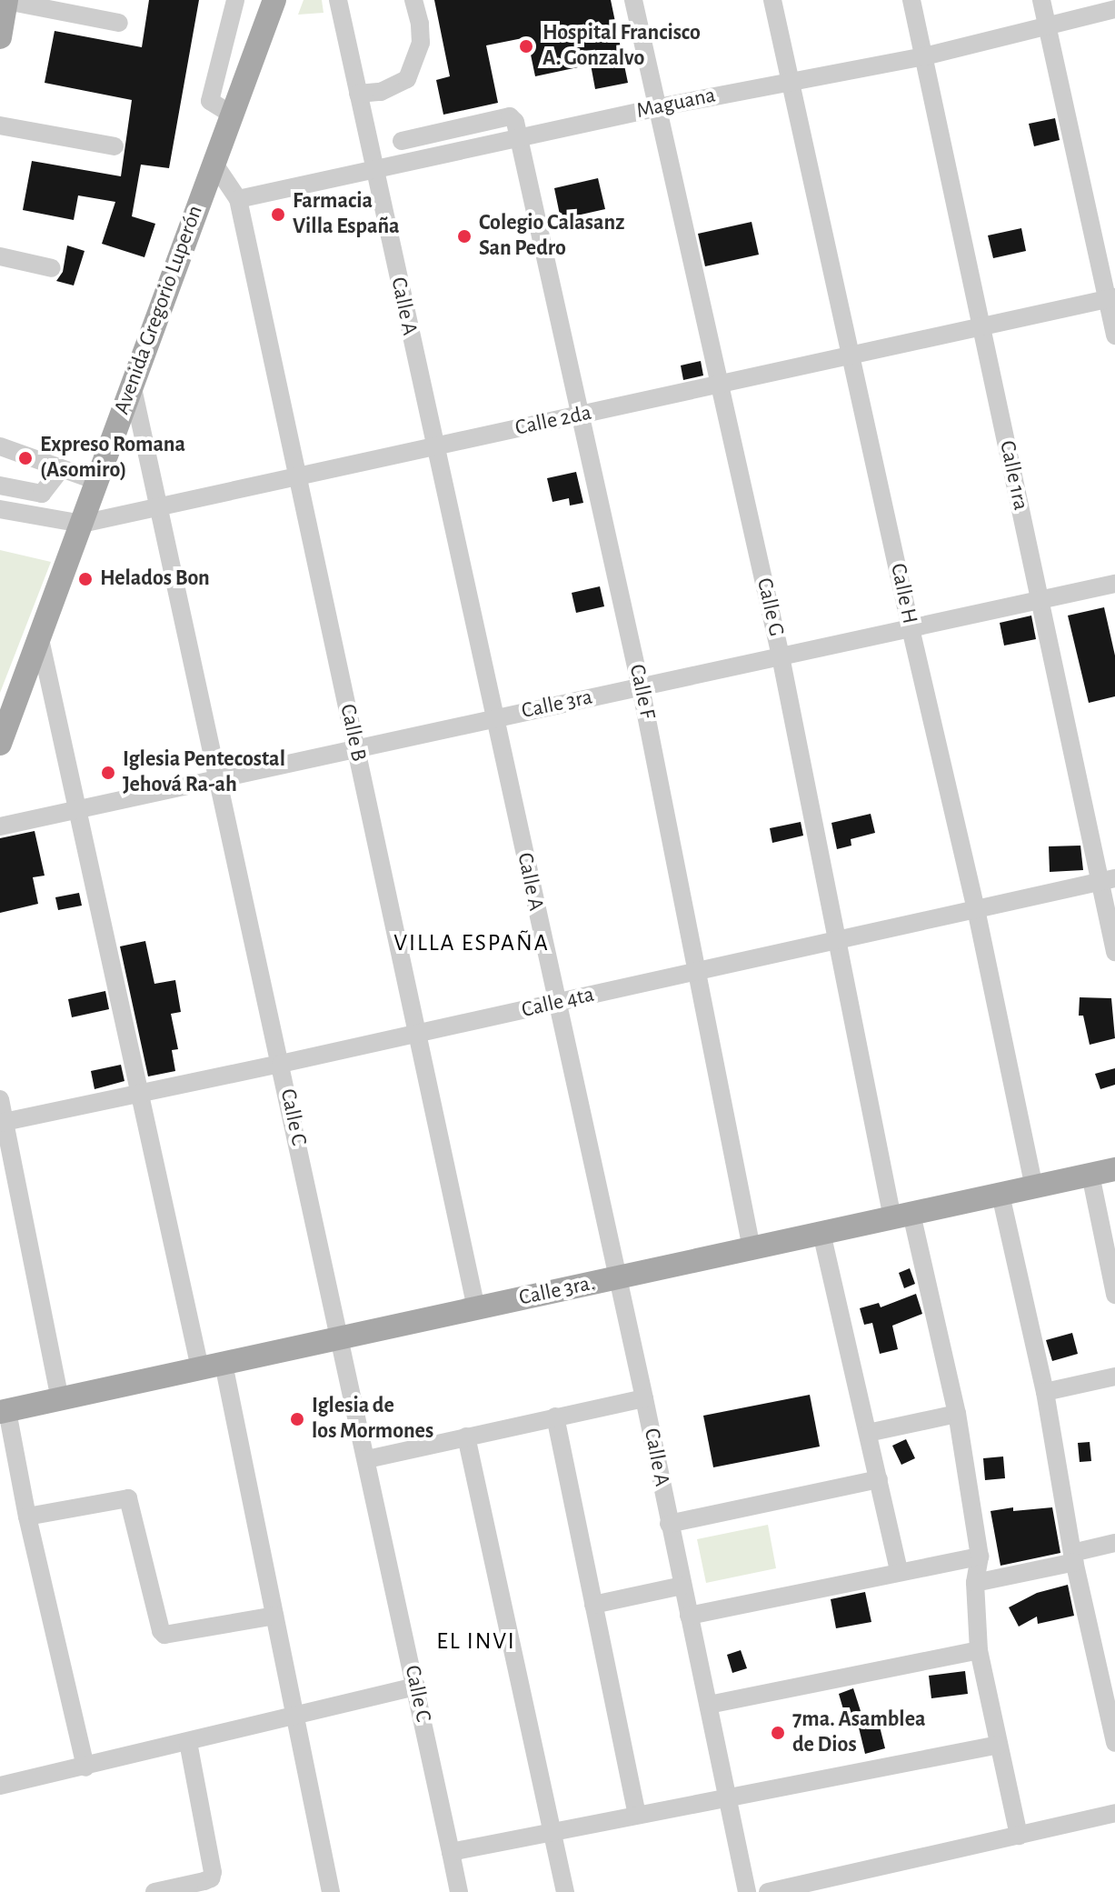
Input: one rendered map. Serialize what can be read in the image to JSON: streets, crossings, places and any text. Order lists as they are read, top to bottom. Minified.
{"streets":{"main road":["Avenida Gregorio Luperón","Calle 3ra."],"street":["Maguana","Calle A","Calle 2da","Calle 1ra","Calle H","Calle G","Calle F","Calle 3ra","Calle B","Calle 4ta","Calle C"]},"crossings":[["Maguana","Calle A"],["Maguana","Calle 1ra"],["Maguana","Calle H"],["Maguana","Calle G"],["Maguana","Calle F"],["Maguana","Calle B"],["Calle A","Calle 2da"],["Calle A","Calle 3ra"],["Calle A","Calle 4ta"],["Calle A","Calle 3ra."],["Avenida Gregorio Luperón","Calle 2da"],["Avenida Gregorio Luperón","Calle B"],["Avenida Gregorio Luperón","Calle C"],["Calle 2da","Calle 1ra"],["Calle 2da","Calle H"],["Calle 2da","Calle G"],["Calle 2da","Calle F"],["Calle 2da","Calle B"],["Calle 2da","Calle C"],["Calle 1ra","Calle 3ra"],["Calle 1ra","Calle 4ta"],["Calle H","Calle 3ra"],["Calle H","Calle 4ta"],["Calle H","Calle 3ra."],["Calle G","Calle 3ra"],["Calle G","Calle 4ta"],["Calle G","Calle 3ra."],["Calle F","Calle 3ra"],["Calle F","Calle 4ta"],["Calle F","Calle 3ra."],["Calle 3ra","Calle B"],["Calle 3ra","Calle C"],["Calle B","Calle 4ta"],["Calle B","Calle 3ra."],["Calle 4ta","Calle C"],["Calle C","Calle 3ra."]],"districts":["VILLA ESPAÑA","EL INVI"],"places":["Hospital Francisco A. Gonzalvo","Farmacia Villa España","Colegio Calasanz San Pedro","Expreso Romana (Asomiro)","Helados Bon","Iglesia Pentecostal Jehová Ra-ah","Iglesia de los Mormones","7ma. Asamblea de Dios"]}
